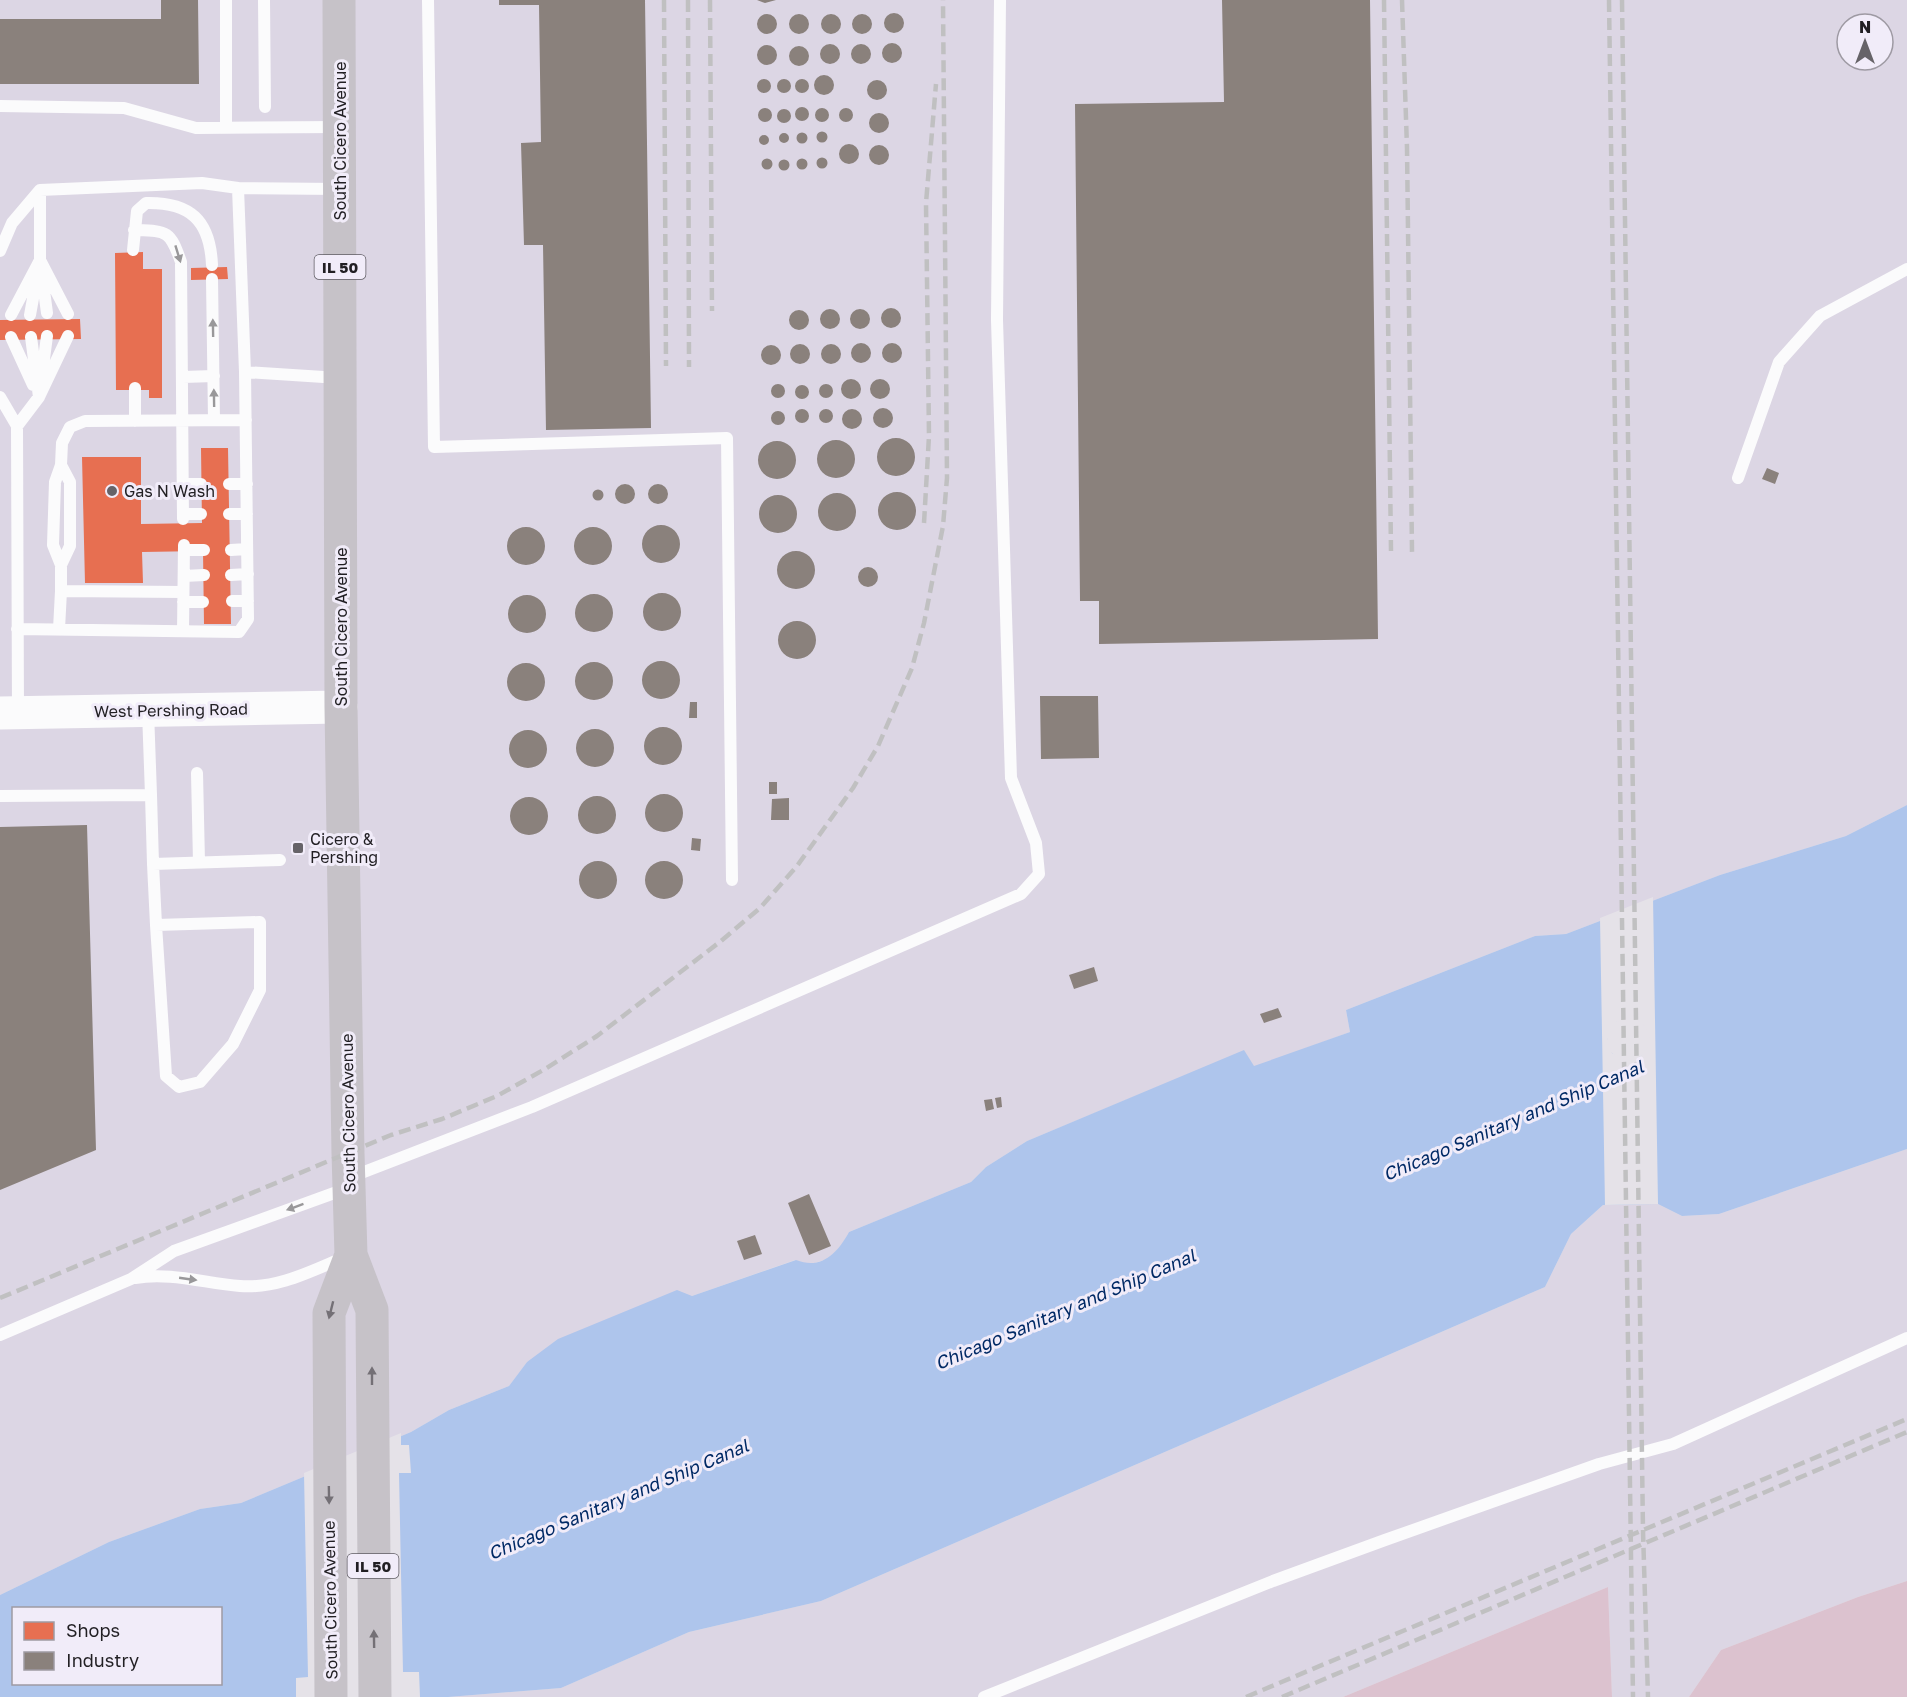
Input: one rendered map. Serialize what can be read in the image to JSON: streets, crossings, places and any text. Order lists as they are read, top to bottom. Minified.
{"streets":{"main road":["South Cicero Avenue","IL 50","West Pershing Road"]},"crossings":[["South Cicero Avenue","West Pershing Road"]],"water":["Chicago Sanitary and Ship Canal"],"places":{"other":["Gas N Wash"],"transit":["Cicero & Pershing"]},"legend":["Shops","Industry"],"north":"top"}
